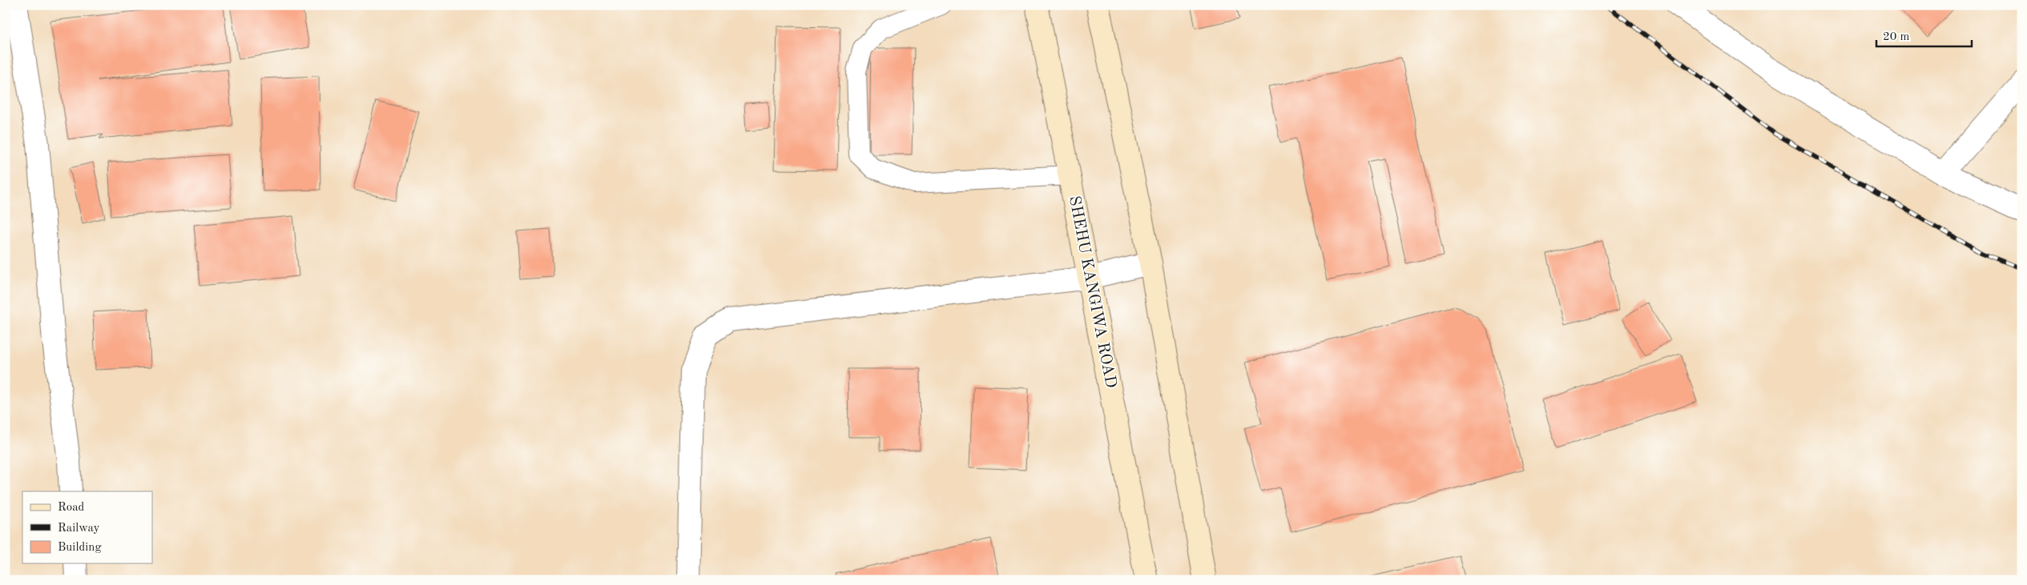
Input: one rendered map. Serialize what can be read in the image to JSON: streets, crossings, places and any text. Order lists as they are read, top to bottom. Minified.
{"streets":{"main road":["SHEHU KANGIWA ROAD"]},"legend":["Road","Railway","Building"],"scale_bar":"20 m"}
